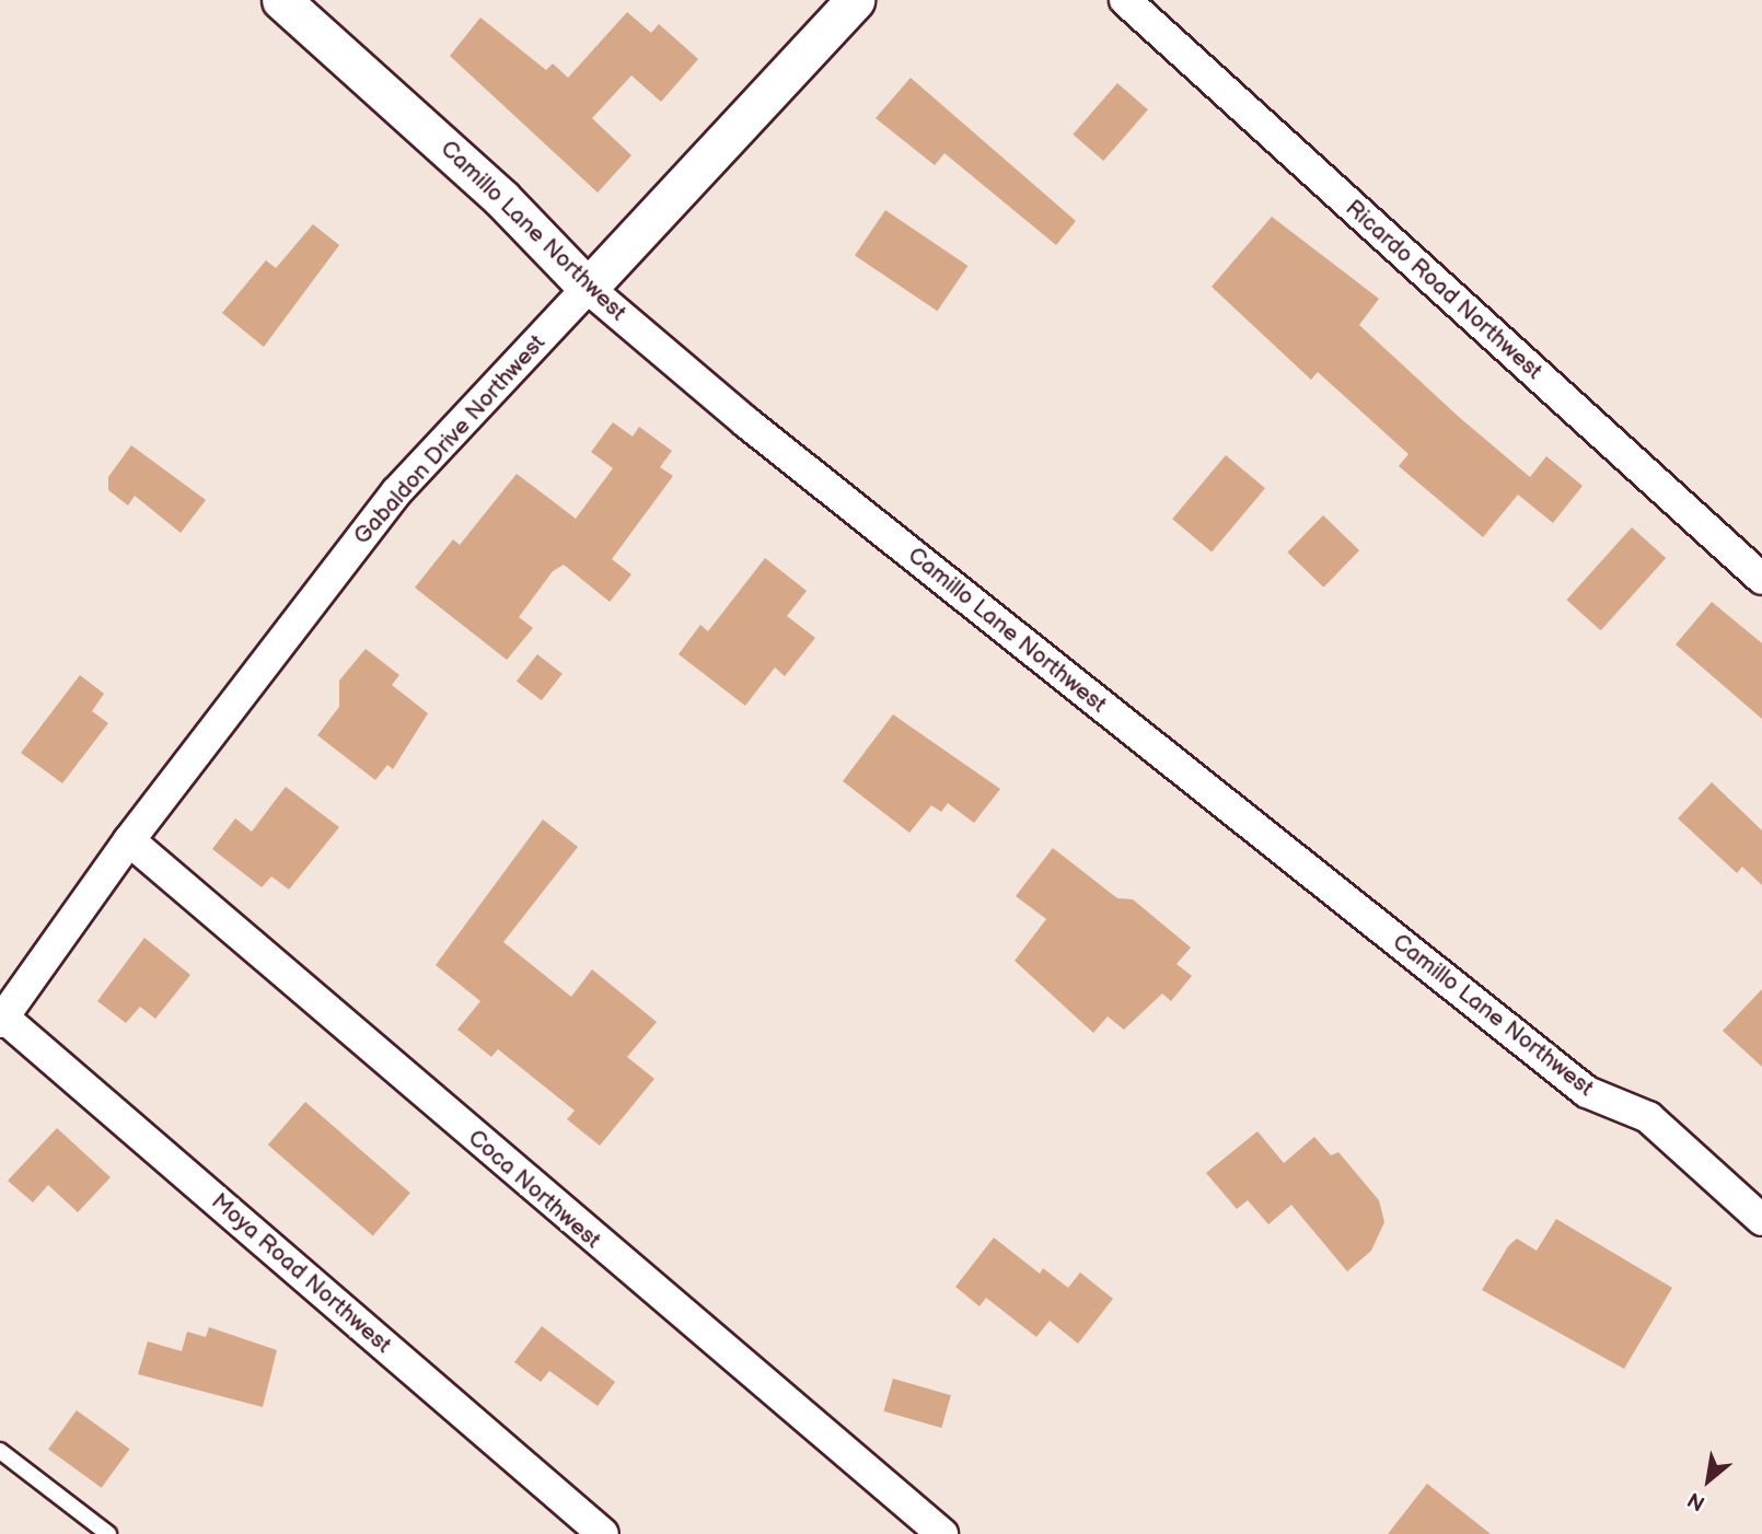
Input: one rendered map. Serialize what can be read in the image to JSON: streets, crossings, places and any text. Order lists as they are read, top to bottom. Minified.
{"streets":{"street":["Camillo Lane Northwest","Ricardo Road Northwest","Gabaldon Drive Northwest","Coca Northwest","Moya Road Northwest"]},"crossings":[["Camillo Lane Northwest","Gabaldon Drive Northwest"],["Gabaldon Drive Northwest","Coca Northwest"],["Gabaldon Drive Northwest","Moya Road Northwest"]],"north":"bottom left"}
